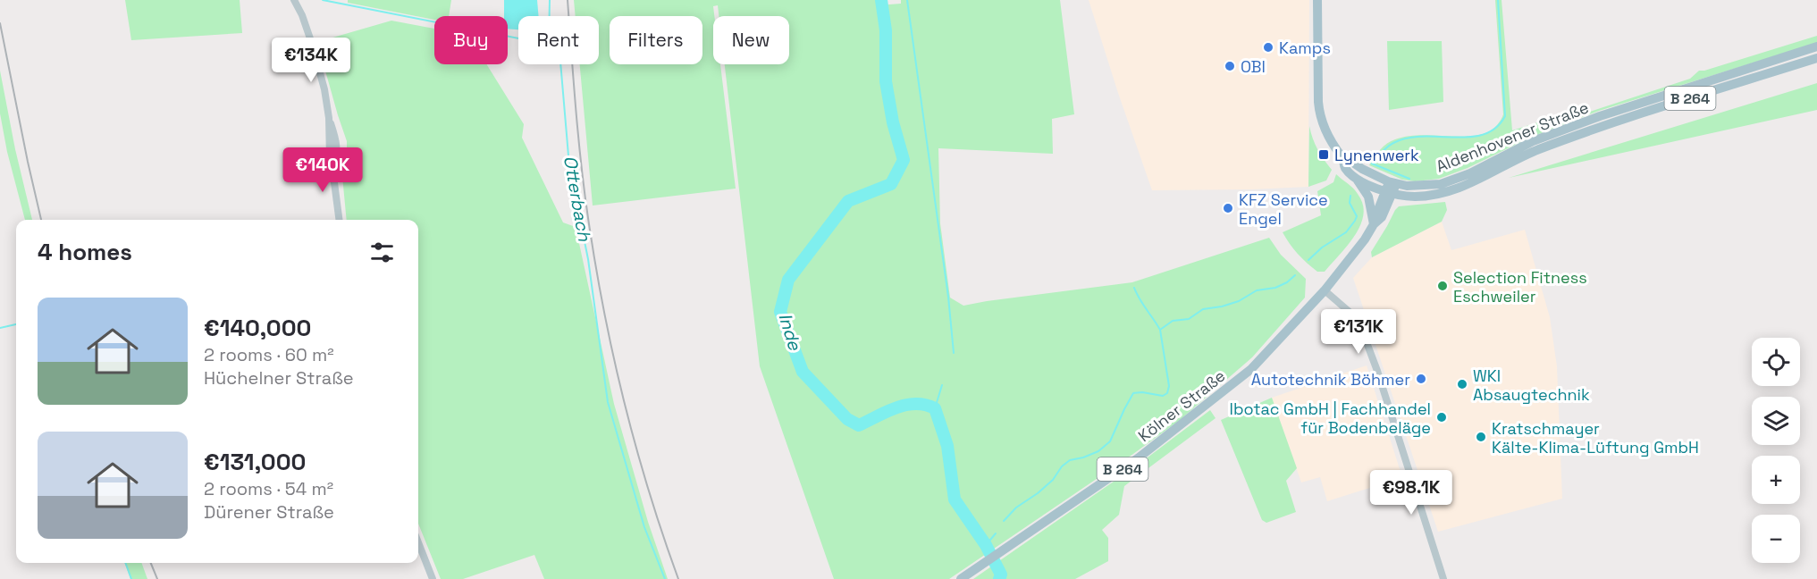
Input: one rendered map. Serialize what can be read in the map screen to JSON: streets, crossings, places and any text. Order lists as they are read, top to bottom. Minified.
{"streets":{"main road":["B 264","Aldenhovener Straße","Kölner Straße"]},"crossings":[["B 264","Aldenhovener Straße"],["B 264","Kölner Straße"]],"water":["Otterbach","Inde"],"places":{"other":["Kamps","OBI","KFZ Service Engel","Selection Fitness Eschweiler","Autotechnik Böhmer","WKI Absaugtechnik","Ibotac GmbH | Fachhandel für Bodenbeläge","Kratschmayer Kälte-Klima-Lüftung GmbH"],"transit":["Lynenwerk"]},"page":{"chip":["Buy","Rent","Filters","New"],"price":["€134K","€140K","€131K","€98.1K"],"heading":"4 homes","list":[{"name":"€140,000","note":"2 rooms · 60 m² · Hüchelner Straße"},{"name":"€131,000","note":"2 rooms · 54 m² · Dürener Straße"}],"map_buttons":["+","−"]}}
